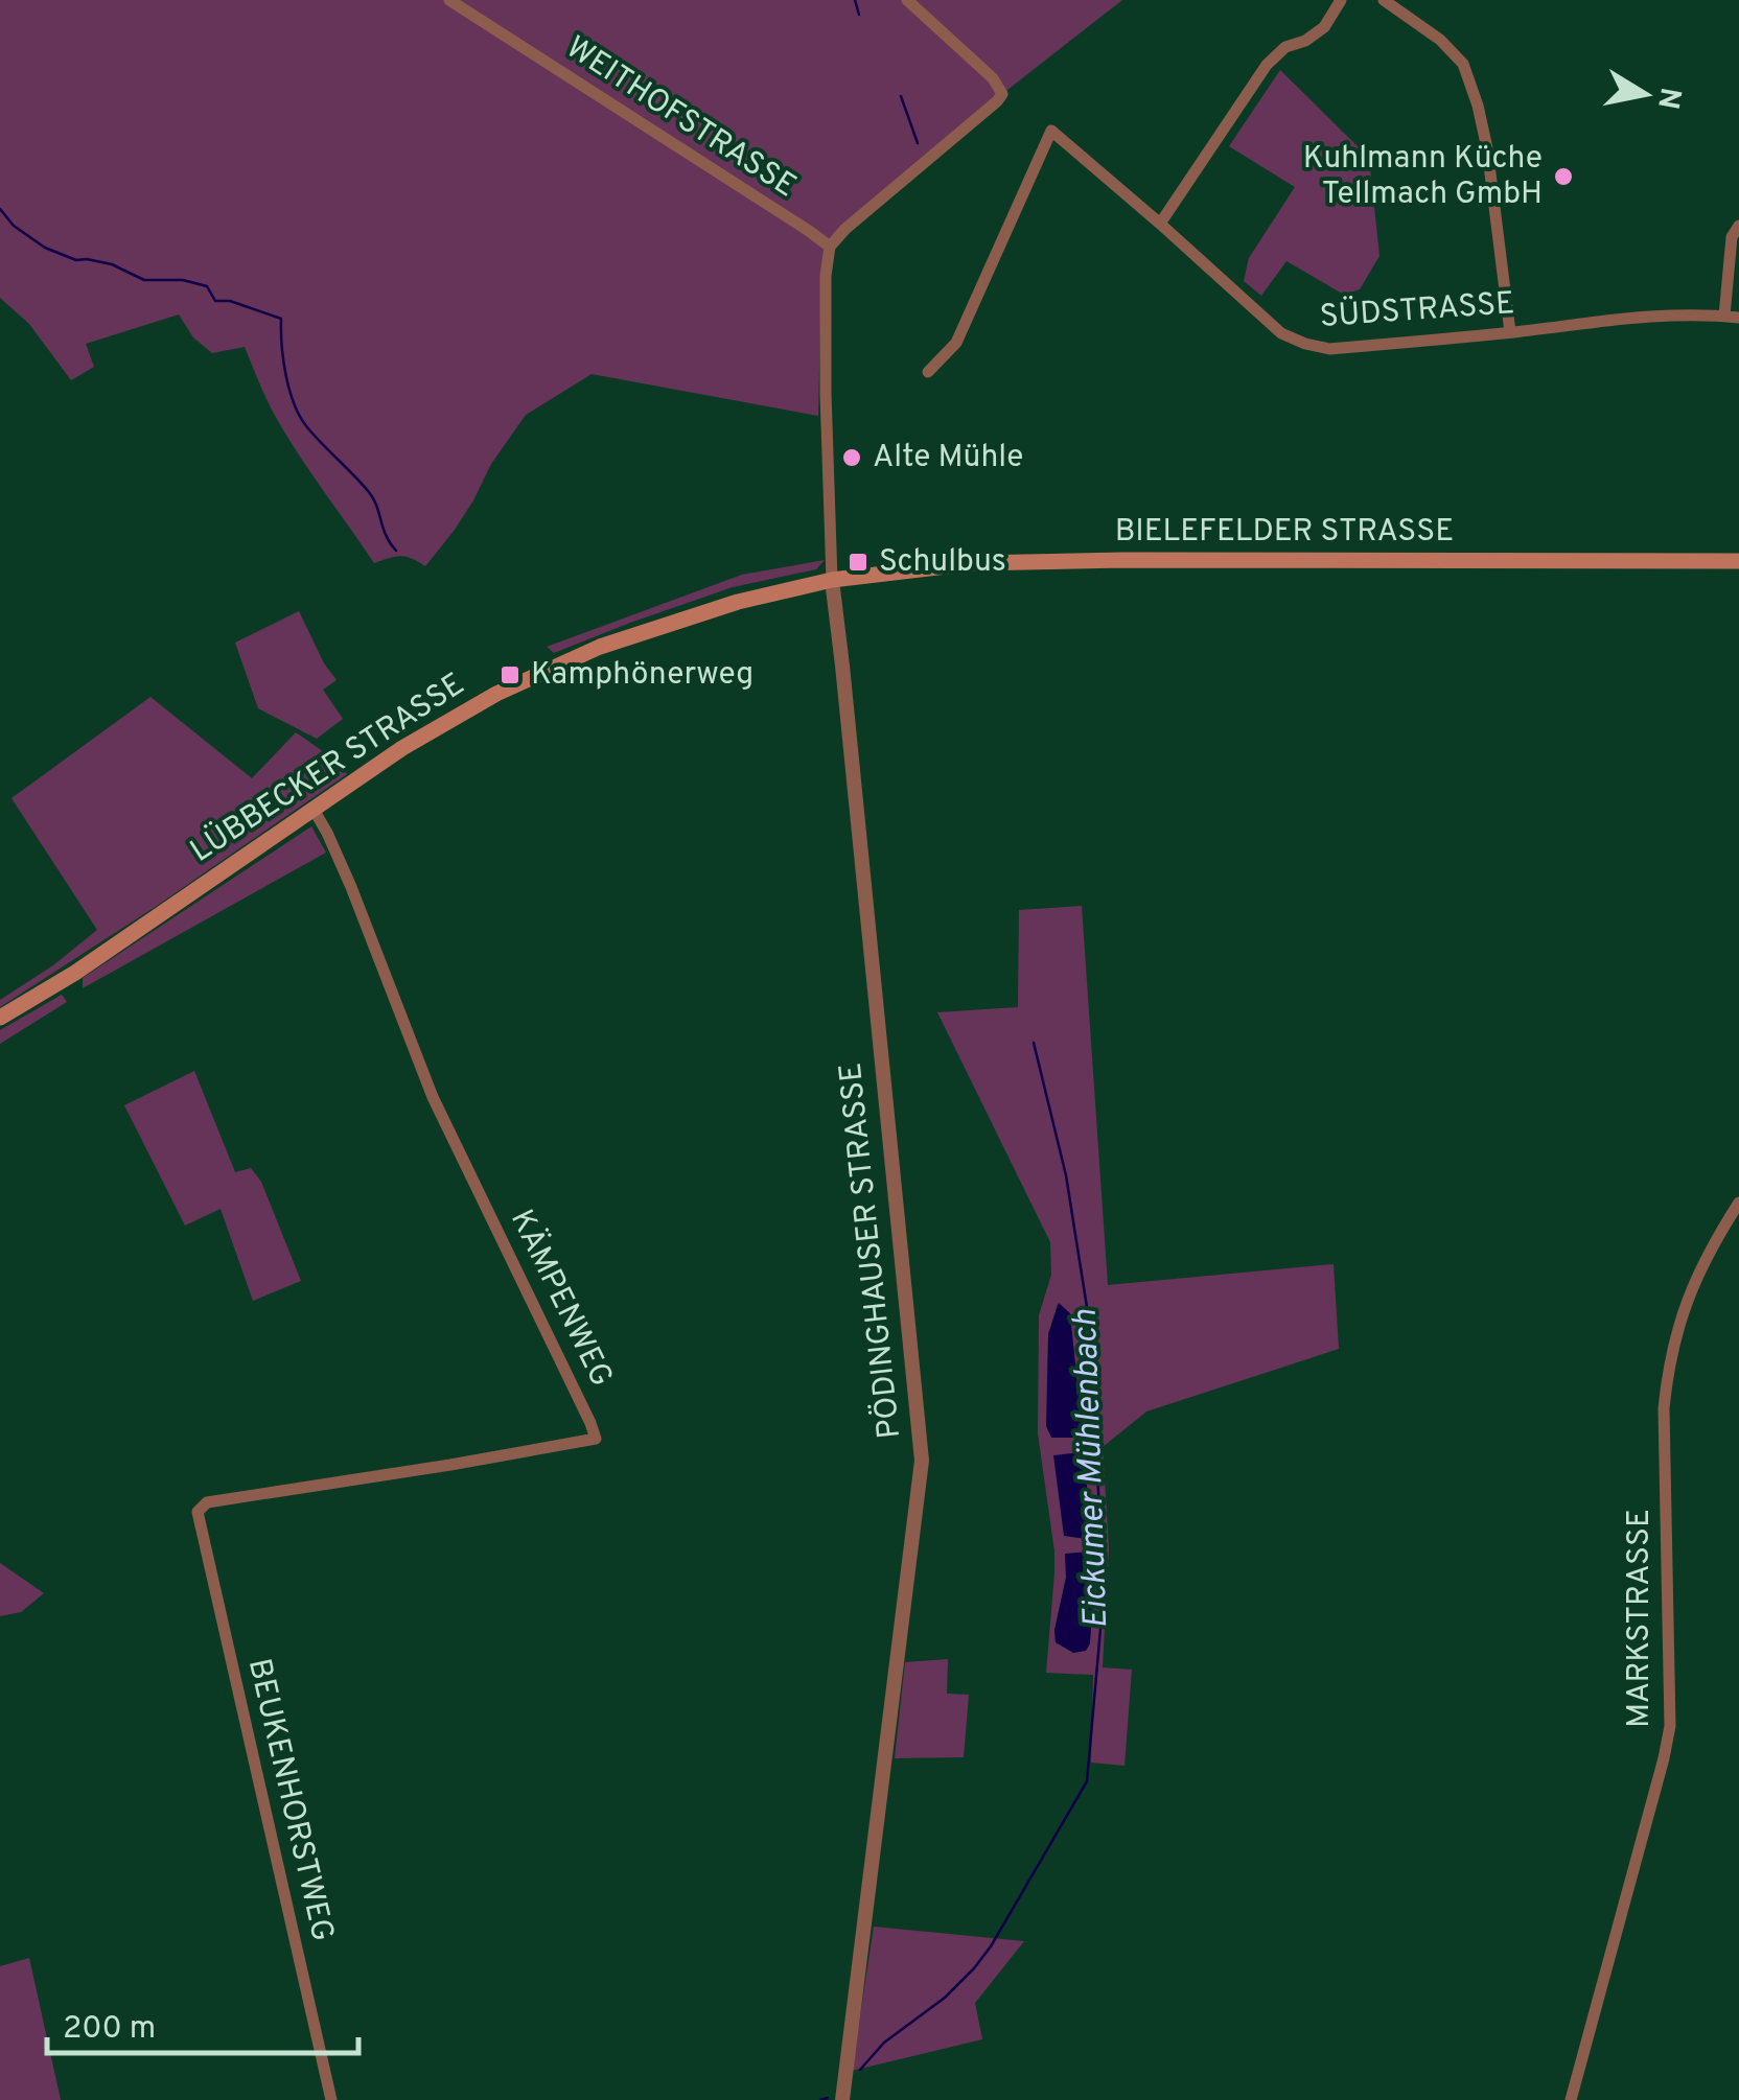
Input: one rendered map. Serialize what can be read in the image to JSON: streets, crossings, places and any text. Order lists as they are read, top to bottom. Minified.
{"streets":{"main road":["BIELEFELDER STRASSE","LÜBBECKER STRASSE"],"street":["WEITHOFSTRASSE","SÜDSTRASSE","PÖDINGHAUSER STRASSE","KÄMPENWEG","MARKSTRASSE","BEUKENHORSTWEG"]},"crossings":[["WEITHOFSTRASSE","PÖDINGHAUSER STRASSE"],["BIELEFELDER STRASSE","LÜBBECKER STRASSE"],["BIELEFELDER STRASSE","PÖDINGHAUSER STRASSE"],["LÜBBECKER STRASSE","PÖDINGHAUSER STRASSE"],["LÜBBECKER STRASSE","KÄMPENWEG"],["KÄMPENWEG","BEUKENHORSTWEG"]],"water":["Eickumer Mühlenbach"],"places":{"other":["Kuhlmann Küche Tellmach GmbH","Alte Mühle"],"transit":["Schulbus","Kamphönerweg"]},"scale_bar":"200 m","north":"right"}
